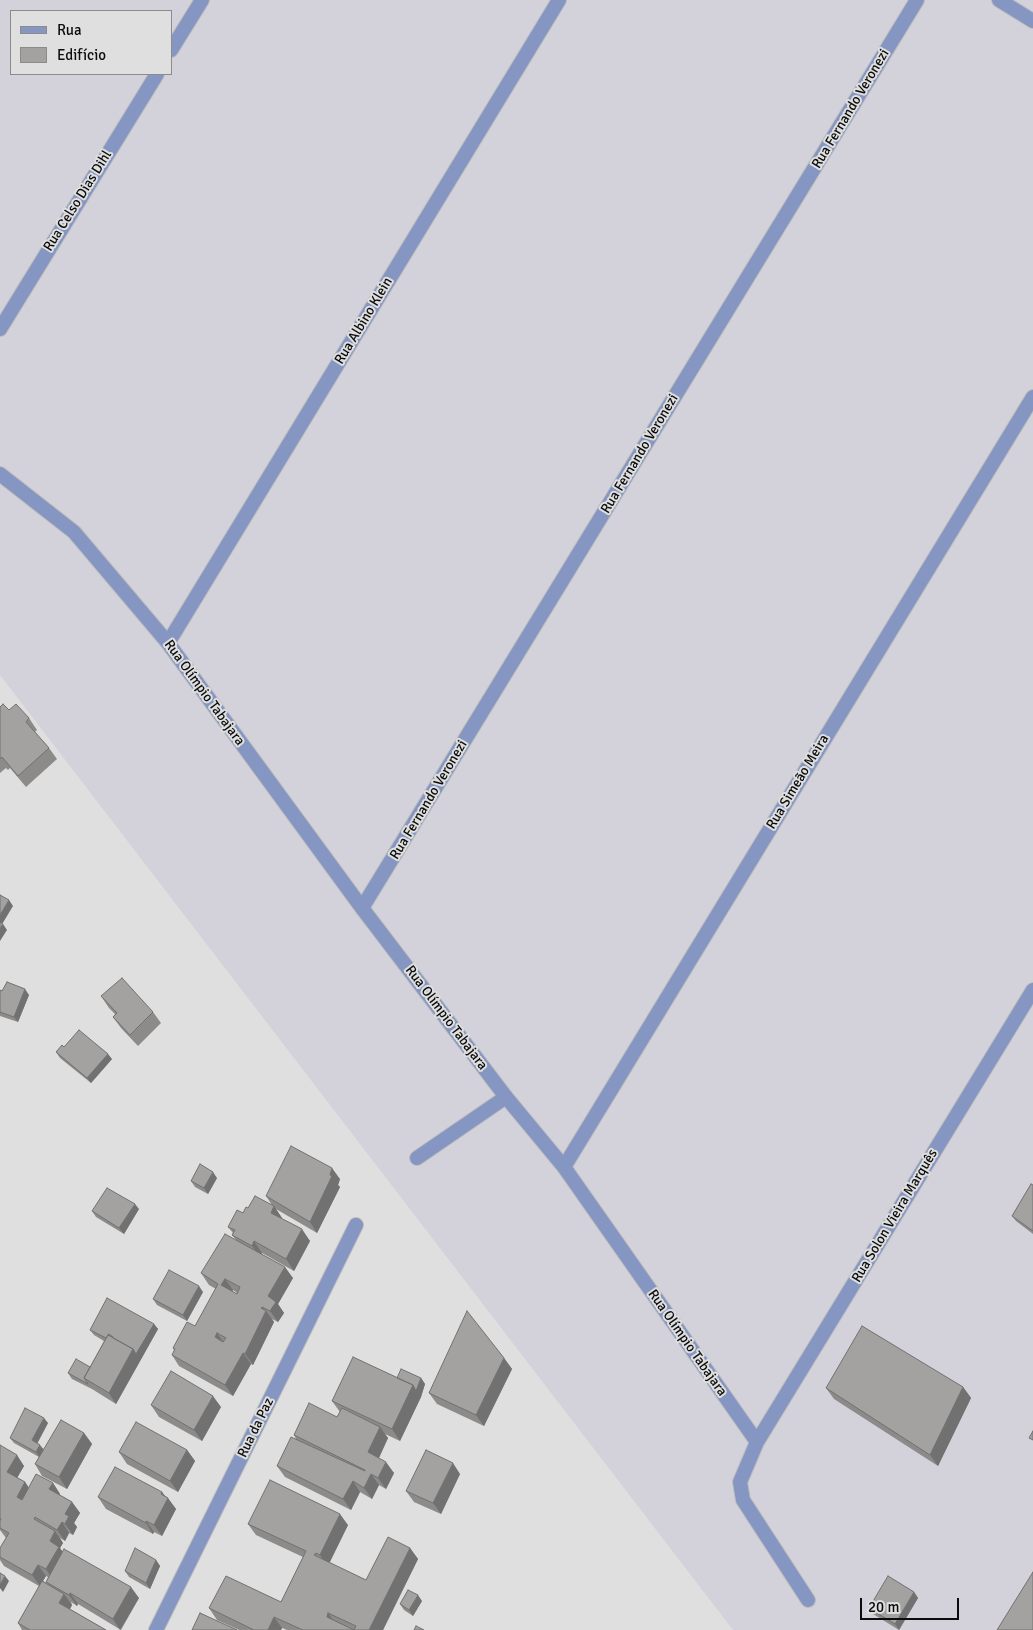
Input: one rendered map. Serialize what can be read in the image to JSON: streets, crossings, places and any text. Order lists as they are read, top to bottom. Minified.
{"streets":{"street":["Rua Fernando Veronezi","Rua Celso Dias Dihl","Rua Albino Klein","Rua Olímpio Tabajara","Rua Simeão Meira","Rua Solon Vieira Marquês","Rua da Paz"]},"crossings":[["Rua Fernando Veronezi","Rua Olímpio Tabajara"],["Rua Albino Klein","Rua Olímpio Tabajara"],["Rua Olímpio Tabajara","Rua Simeão Meira"],["Rua Olímpio Tabajara","Rua Solon Vieira Marquês"]],"legend":["Rua","Edifício"],"scale_bar":"20 m"}
